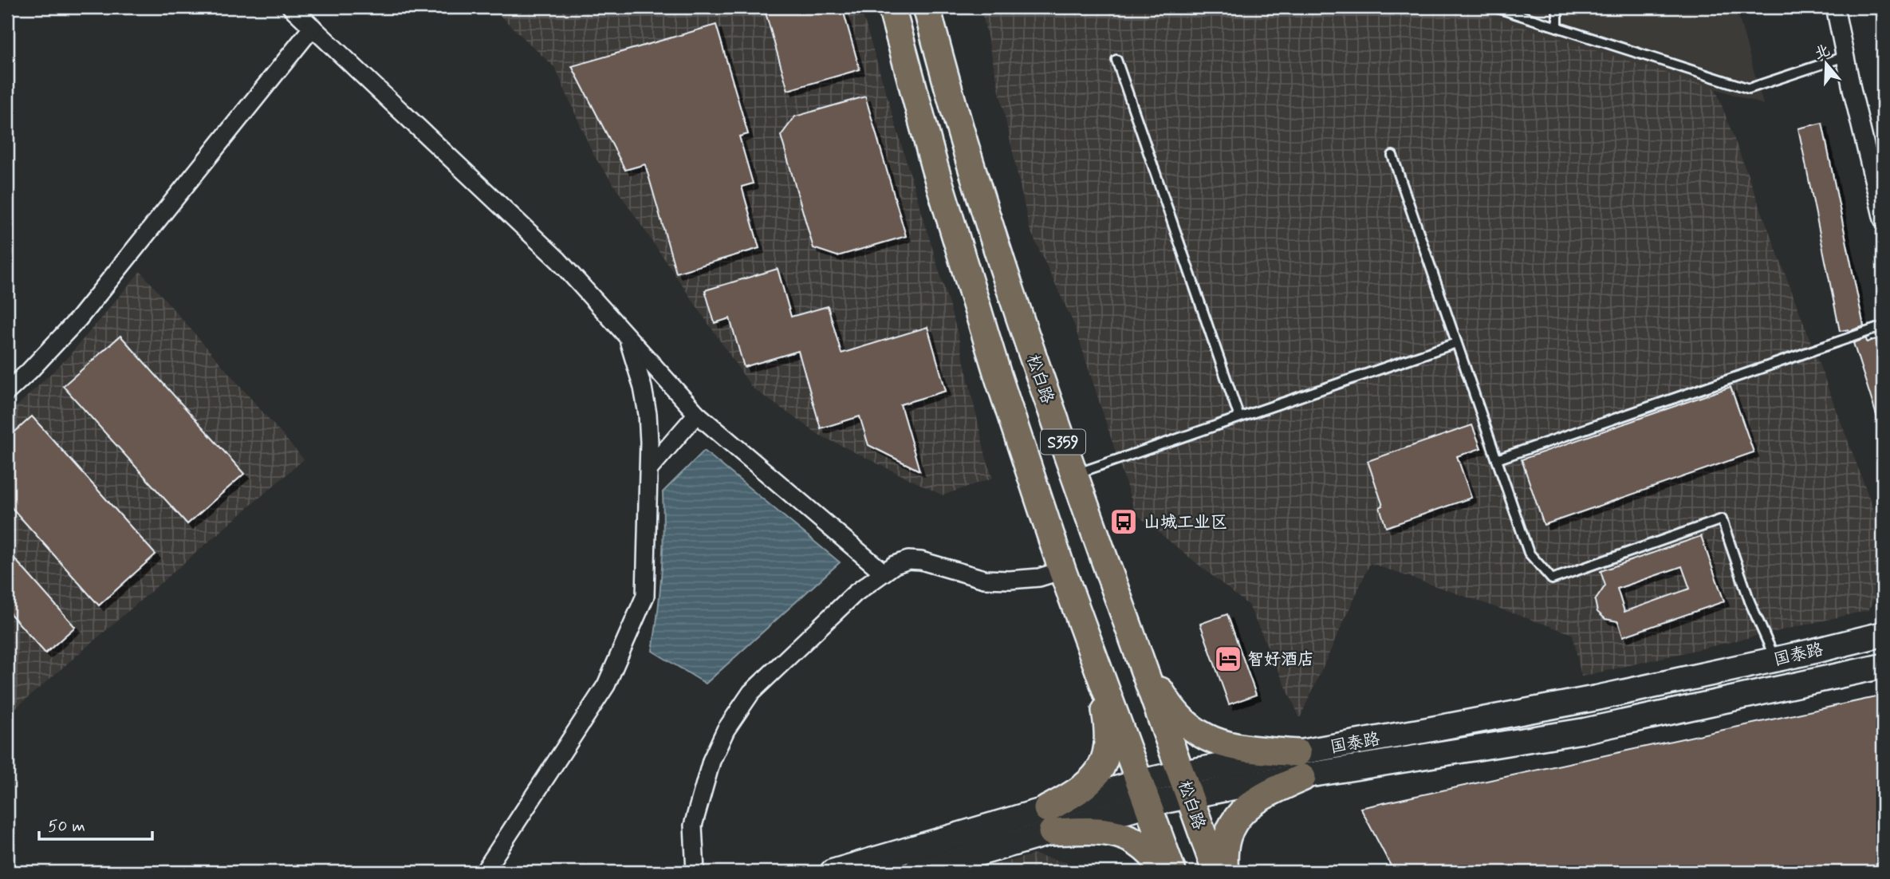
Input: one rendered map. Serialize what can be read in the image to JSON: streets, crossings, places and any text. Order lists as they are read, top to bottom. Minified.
{"streets":{"main road":["松白路","S359"],"street":["国泰路"]},"crossings":[["松白路","国泰路"],["S359","国泰路"]],"places":{"bus stop":["山城工业区"],"hotel":["智好酒店"]},"scale_bar":"50 m","north":"top"}
